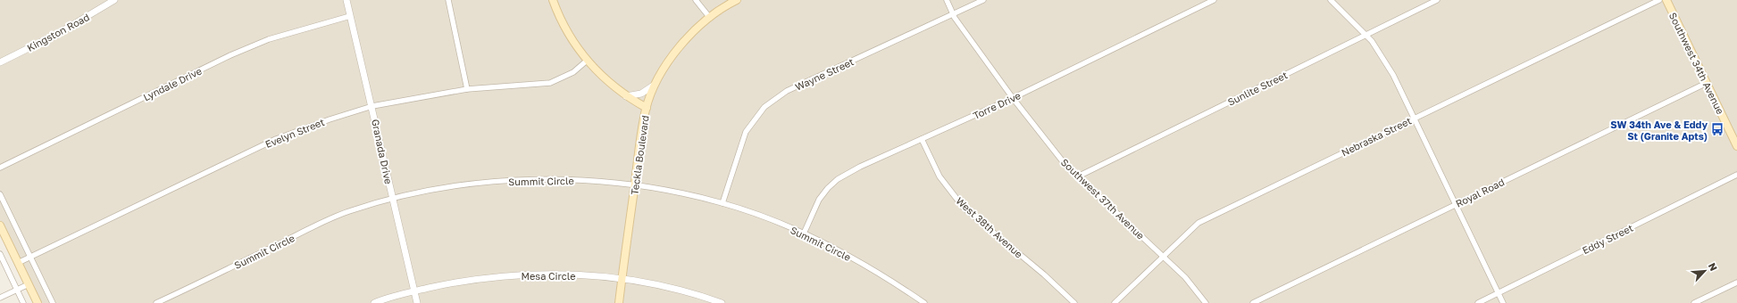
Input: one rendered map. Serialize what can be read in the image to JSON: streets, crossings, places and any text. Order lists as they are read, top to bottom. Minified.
{"streets":{"main road":["Southwest 34th Avenue","Teckla Boulevard"],"street":["Kingston Road","Wayne Street","Lyndale Drive","Sunlite Street","Torre Drive","Evelyn Street","Nebraska Street","Granada Drive","Summit Circle","Royal Road","Southwest 37th Avenue","West 38th Avenue","Eddy Street","Mesa Circle"]},"crossings":[["Southwest 34th Avenue","Royal Road"],["Wayne Street","Summit Circle"],["Wayne Street","Southwest 37th Avenue"],["Lyndale Drive","Granada Drive"],["Sunlite Street","Southwest 37th Avenue"],["Torre Drive","Summit Circle"],["Torre Drive","Southwest 37th Avenue"],["Torre Drive","West 38th Avenue"],["Evelyn Street","Granada Drive"],["Nebraska Street","Southwest 37th Avenue"],["Granada Drive","Summit Circle"],["Granada Drive","Mesa Circle"],["Teckla Boulevard","Summit Circle"],["Teckla Boulevard","Mesa Circle"]],"places":{"bus stop":["SW 34th Ave & Eddy St (Granite Apts)"]},"north":"top right"}
